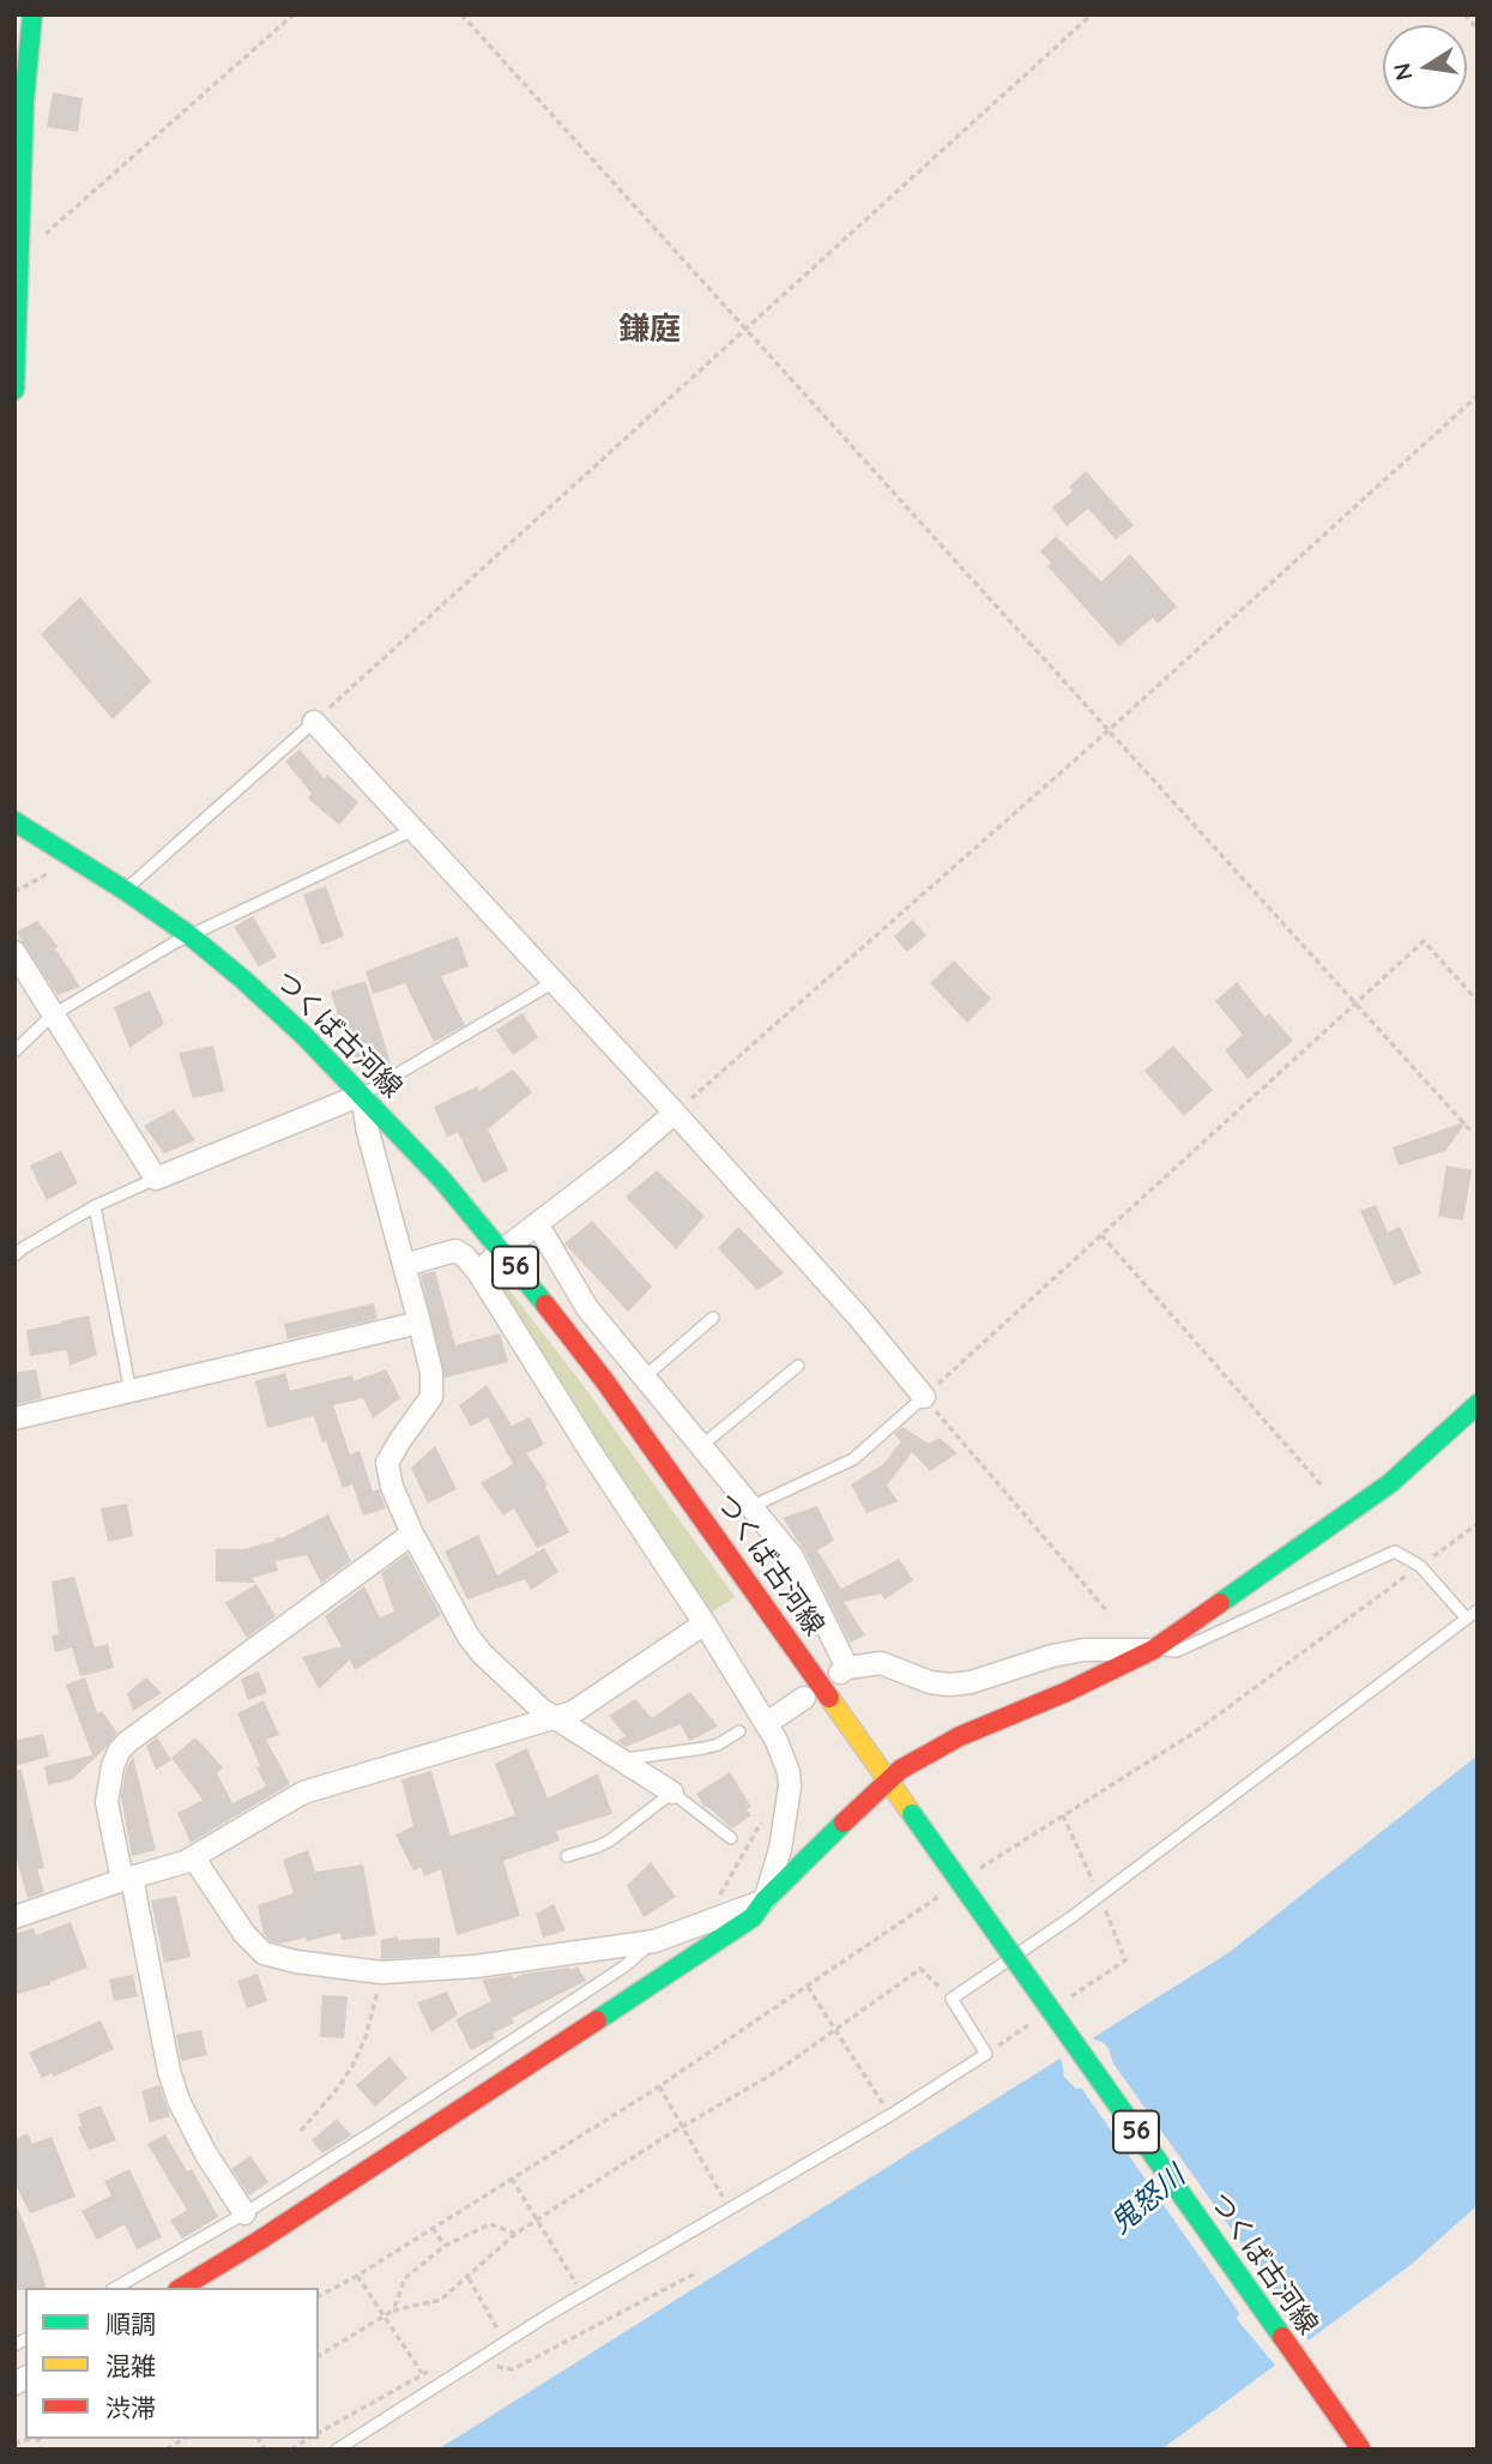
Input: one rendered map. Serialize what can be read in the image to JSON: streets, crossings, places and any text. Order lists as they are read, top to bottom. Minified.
{"streets":{"main road":["つくば古河線","56"]},"districts":["鎌庭"],"water":["鬼怒川"],"legend":["順調","混雑","渋滞"],"north":"left"}
